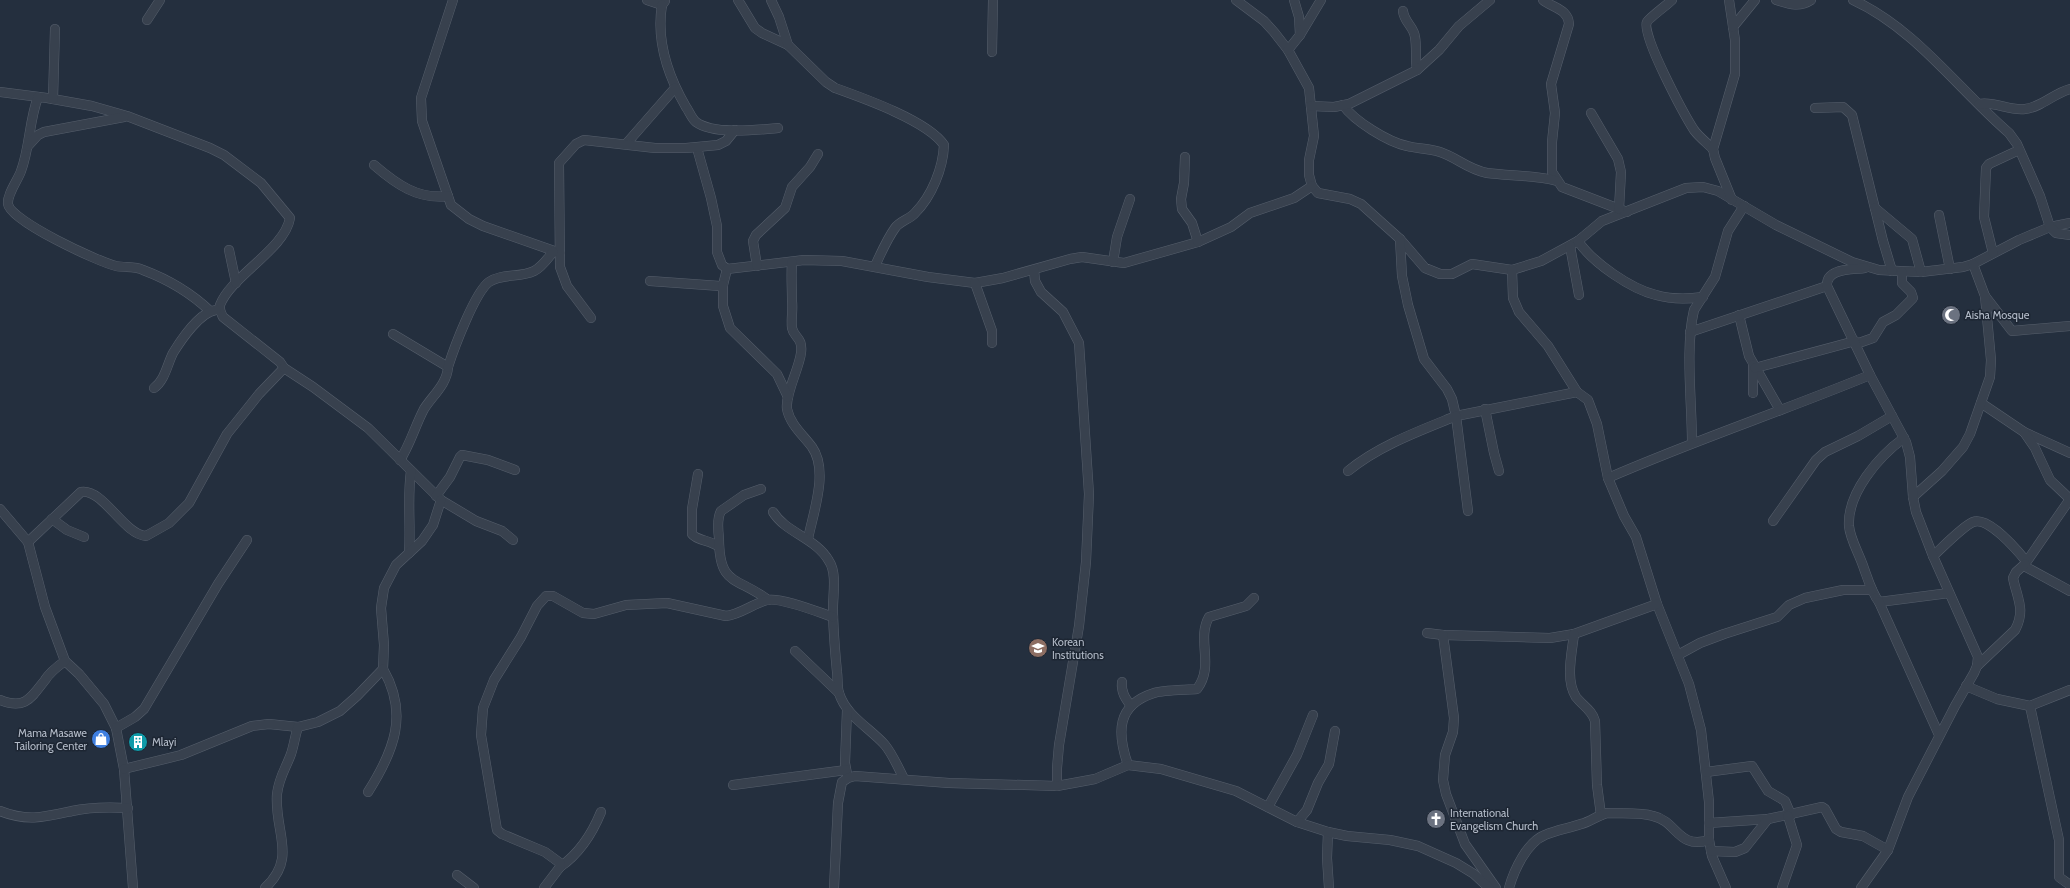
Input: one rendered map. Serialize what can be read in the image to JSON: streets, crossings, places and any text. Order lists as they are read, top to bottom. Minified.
{"places":{"mosque":["Aisha Mosque"],"school or university":["Korean Institutions"],"shop":["Mama Masawe Tailoring Center"],"building":["Mlayi"],"church":["International Evangelism Church"]}}
